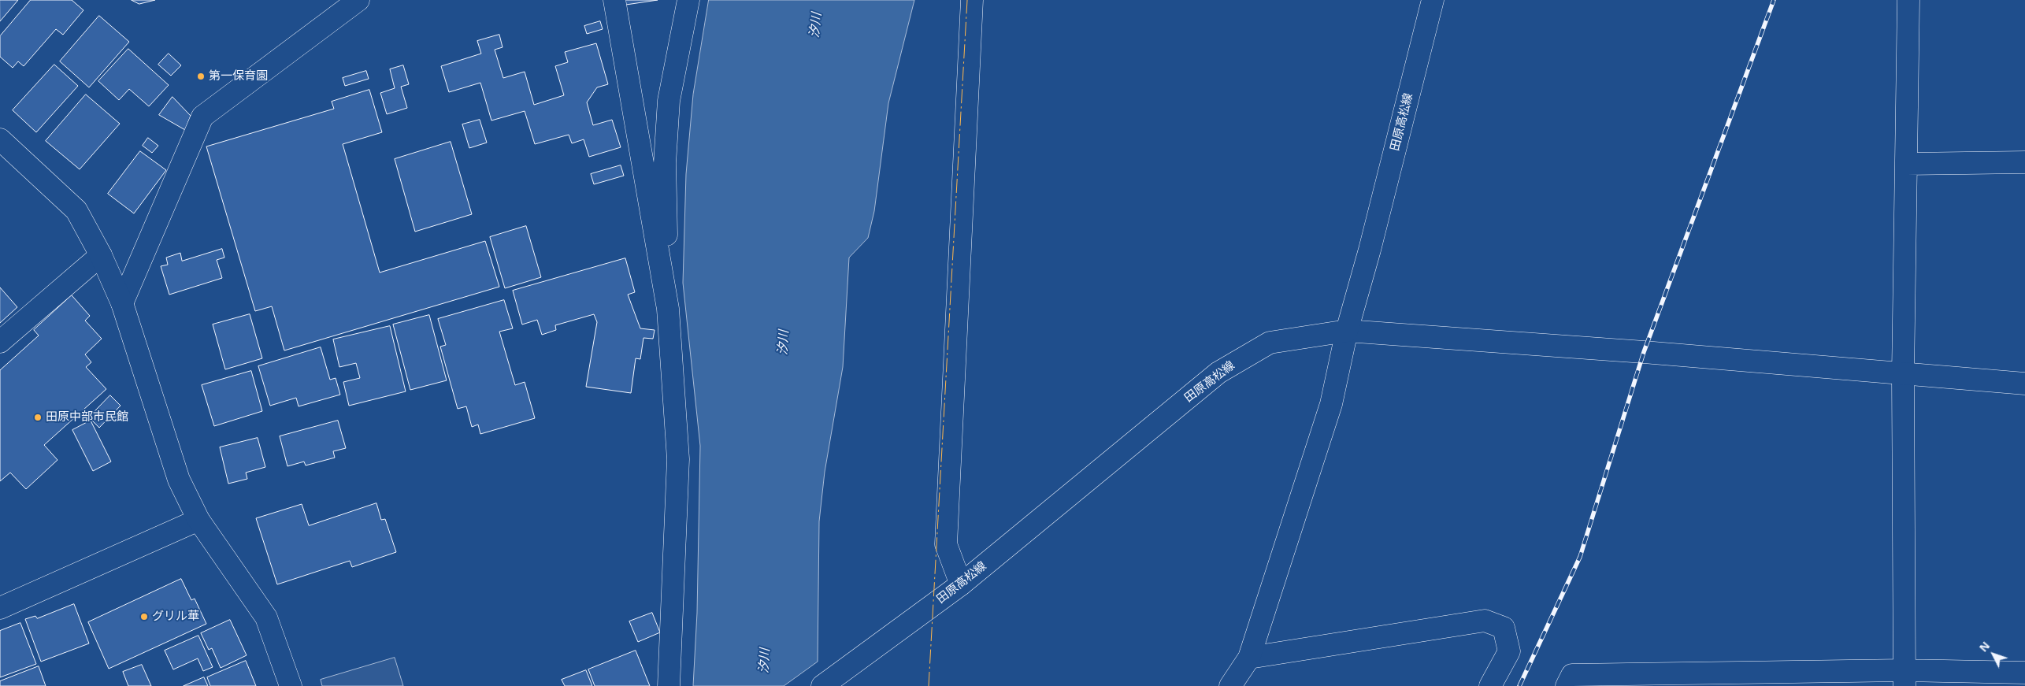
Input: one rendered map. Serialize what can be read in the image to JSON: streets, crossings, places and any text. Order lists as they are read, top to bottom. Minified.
{"streets":{"street":["田原高松線"]},"water":["汐川"],"places":["第一保育園","田原中部市民館","グリル華"],"north":"top left"}
